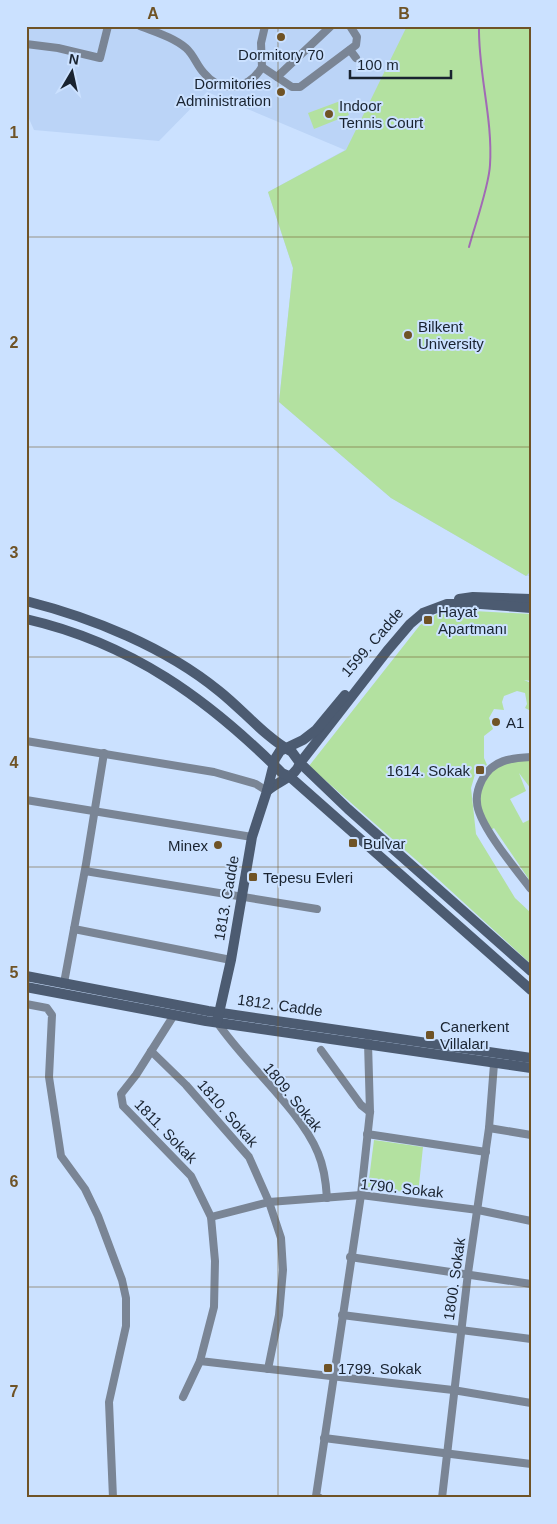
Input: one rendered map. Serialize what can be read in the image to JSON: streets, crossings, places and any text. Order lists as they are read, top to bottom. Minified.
{"streets":{"street":["1599. Cadde","1813. Cadde","1812. Cadde","1809. Sokak","1810. Sokak","1811. Sokak","1790. Sokak","1800. Sokak"]},"crossings":[["1599. Cadde","1813. Cadde"],["1813. Cadde","1812. Cadde"],["1813. Cadde","1809. Sokak"],["1812. Cadde","1809. Sokak"],["1812. Cadde","1811. Sokak"],["1812. Cadde","1800. Sokak"],["1809. Sokak","1790. Sokak"],["1810. Sokak","1811. Sokak"],["1810. Sokak","1790. Sokak"],["1811. Sokak","1790. Sokak"],["1790. Sokak","1800. Sokak"]],"places":{"other":["Dormitory 70","Dormitories Administration","Indoor Tennis Court","Bilkent University","A1","Minex"],"transit":["Hayat Apartmanı","1614. Sokak","Bulvar","Tepesu Evleri","Canerkent Villaları","1799. Sokak"]},"scale_bar":"100 m","north":"top","grid":{"columns":["A","B"],"rows":["1","2","3","4","5","6","7"]}}
